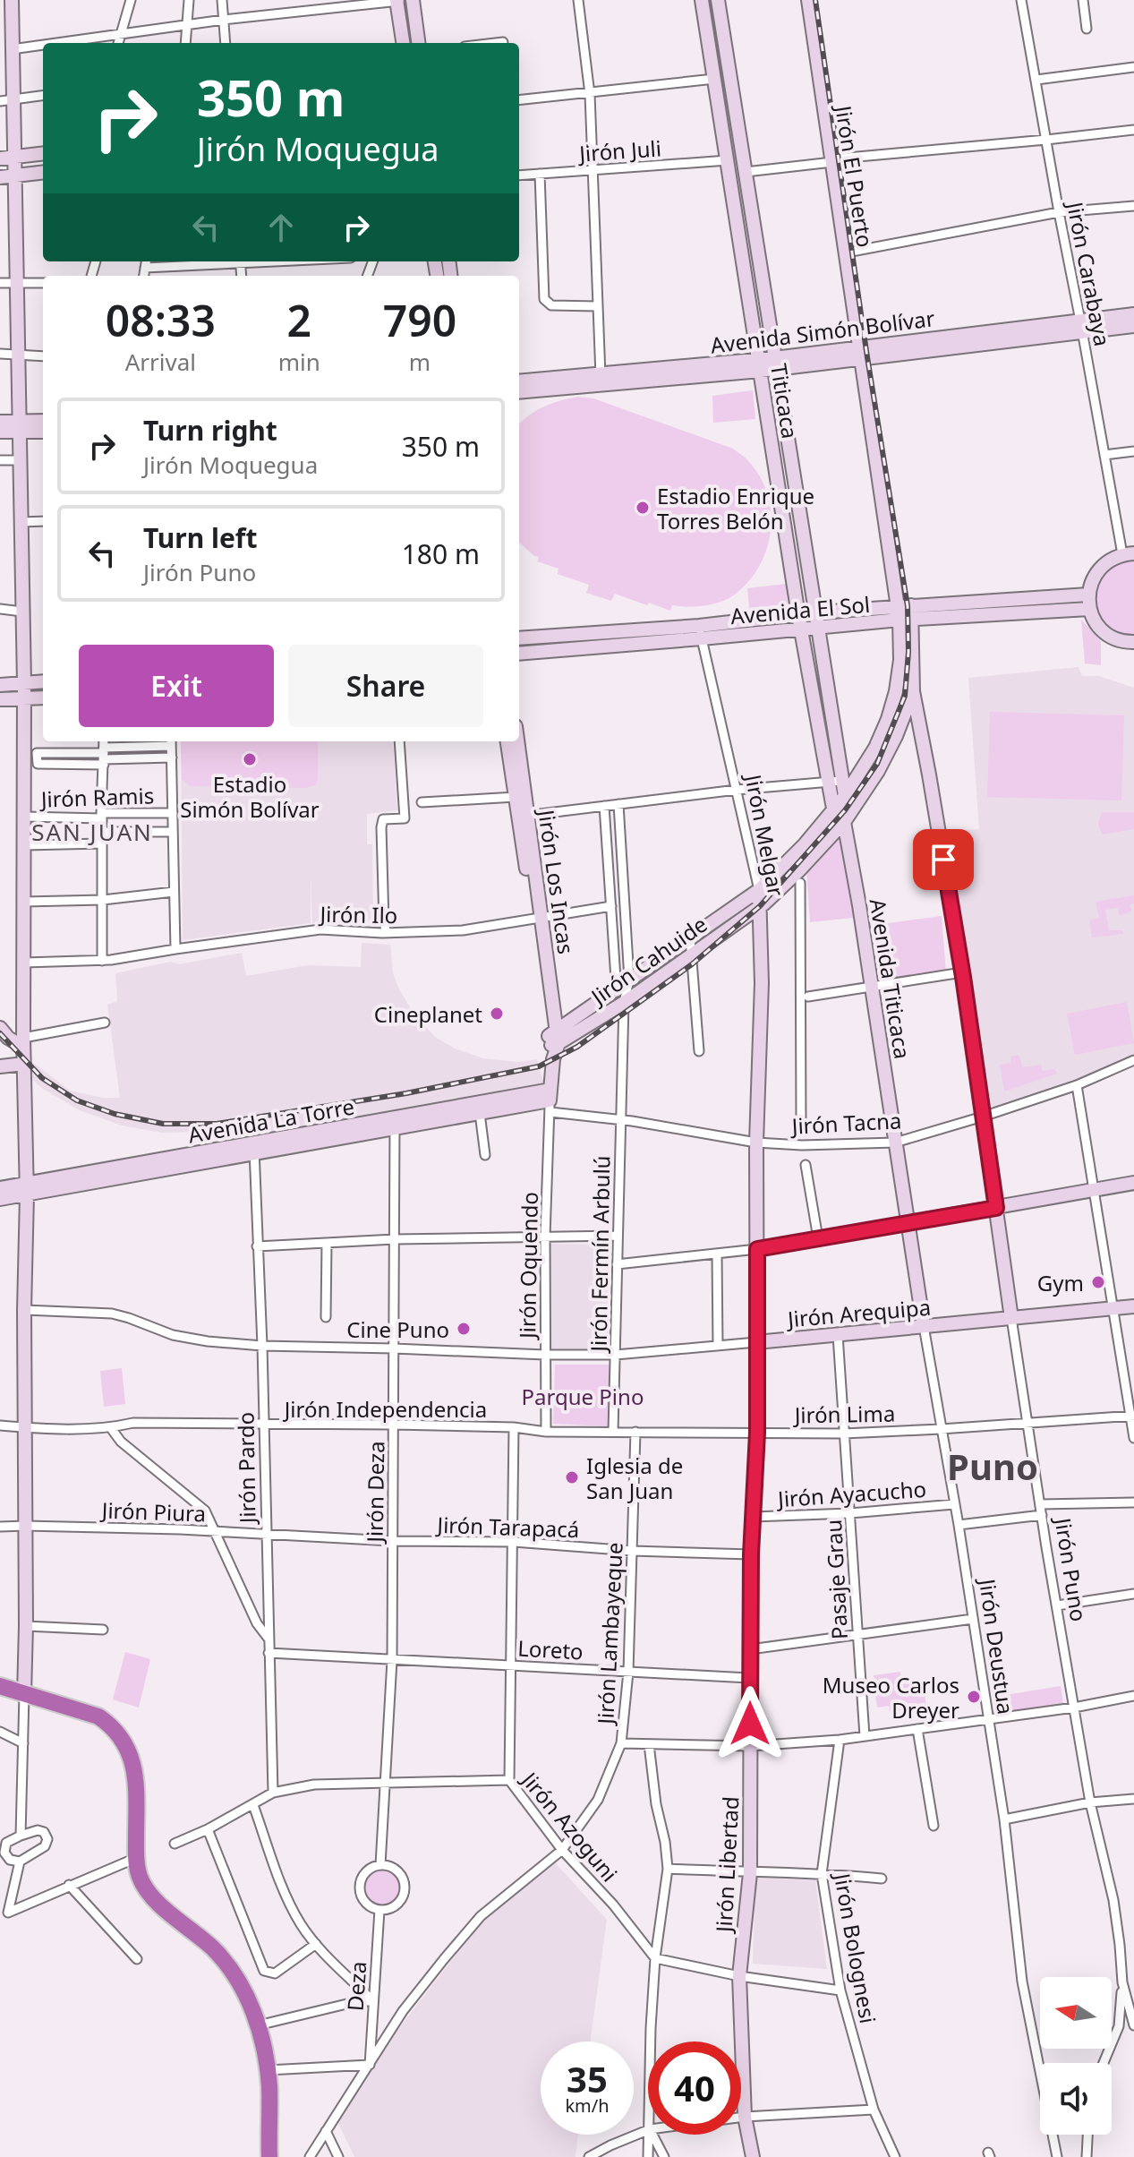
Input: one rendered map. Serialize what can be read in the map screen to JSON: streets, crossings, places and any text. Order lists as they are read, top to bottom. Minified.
{"streets":{"street":["Jirón Juli","Jirón El Puerto","Jirón Carabaya","Avenida Simón Bolívar","Titicaca","Avenida El Sol","Jirón Ramis","Jirón Melgar","Jirón Los Incas","Jirón Ilo","Jirón Cahuide","Avenida Titicaca","Avenida La Torre","Jirón Tacna","Jirón Fermín Arbulú","Jirón Oquendo","Jirón Arequipa","Jirón Independencia","Jirón Lima","Jirón Pardo","Jirón Deza","Jirón Ayacucho","Jirón Piura","Jirón Tarapacá","Jirón Puno","Pasaje Grau","Jirón Lambayeque","Jirón Deustua","Loreto","Jirón Azoguni","Jirón Libertad","Jirón Bolognesi","Deza"]},"crossings":[["Jirón Juli","Titicaca"],["Jirón El Puerto","Avenida Simón Bolívar"],["Jirón El Puerto","Avenida El Sol"],["Jirón Carabaya","Avenida Simón Bolívar"],["Avenida Simón Bolívar","Titicaca"],["Titicaca","Avenida El Sol"],["Titicaca","Avenida Titicaca"],["Avenida El Sol","Jirón Melgar"],["Jirón Ramis","Jirón Ilo"],["Jirón Melgar","Jirón Cahuide"],["Jirón Melgar","Jirón Tacna"],["Jirón Melgar","Jirón Libertad"],["Jirón Los Incas","Jirón Ilo"],["Jirón Los Incas","Jirón Cahuide"],["Jirón Cahuide","Avenida Titicaca"],["Jirón Cahuide","Jirón Fermín Arbulú"],["Avenida Titicaca","Jirón Tacna"],["Avenida Titicaca","Jirón Deustua"],["Avenida La Torre","Jirón Tacna"],["Avenida La Torre","Jirón Oquendo"],["Avenida La Torre","Jirón Pardo"],["Avenida La Torre","Jirón Deza"],["Jirón Tacna","Jirón Fermín Arbulú"],["Jirón Tacna","Jirón Oquendo"],["Jirón Tacna","Jirón Puno"],["Jirón Tacna","Jirón Deustua"],["Jirón Tacna","Jirón Libertad"],["Jirón Fermín Arbulú","Jirón Arequipa"],["Jirón Fermín Arbulú","Jirón Lima"],["Jirón Oquendo","Jirón Arequipa"],["Jirón Oquendo","Jirón Lima"],["Jirón Arequipa","Jirón Pardo"],["Jirón Arequipa","Jirón Deza"],["Jirón Arequipa","Jirón Puno"],["Jirón Arequipa","Pasaje Grau"],["Jirón Arequipa","Jirón Deustua"],["Jirón Arequipa","Jirón Libertad"],["Jirón Independencia","Jirón Lima"],["Jirón Independencia","Jirón Pardo"],["Jirón Independencia","Jirón Deza"],["Jirón Lima","Jirón Puno"],["Jirón Lima","Pasaje Grau"],["Jirón Lima","Jirón Lambayeque"],["Jirón Lima","Jirón Deustua"],["Jirón Lima","Jirón Libertad"],["Jirón Pardo","Jirón Piura"],["Jirón Pardo","Loreto"],["Jirón Pardo","Jirón Azoguni"],["Jirón Deza","Jirón Piura"],["Jirón Deza","Jirón Tarapacá"],["Jirón Deza","Loreto"],["Jirón Deza","Jirón Azoguni"],["Jirón Deza","Deza"],["Jirón Ayacucho","Pasaje Grau"],["Jirón Ayacucho","Jirón Deustua"],["Jirón Ayacucho","Jirón Libertad"],["Jirón Piura","Jirón Tarapacá"],["Jirón Tarapacá","Jirón Lambayeque"],["Jirón Tarapacá","Jirón Libertad"],["Jirón Lambayeque","Loreto"],["Jirón Lambayeque","Jirón Azoguni"],["Jirón Lambayeque","Deza"],["Loreto","Jirón Libertad"]],"districts":["SAN JUAN","Puno"],"parks":["Parque Pino"],"places":["Estadio Enrique Torres Belón","Estadio Simón Bolívar","Cineplanet","Gym","Cine Puno","Iglesia de San Juan","Museo Carlos Dreyer"],"north":"left","page":{"turn":["350 m","Jirón Moquegua"],"eta":["08:33","Arrival","2","min","790","m"],"list":[{"name":"Turn right","note":"Jirón Moquegua","value":"350 m"},{"name":"Turn left","note":"Jirón Puno","value":"180 m"}],"buttons":["Exit","Share"],"speed":"35 km/h","limit":"40"}}
